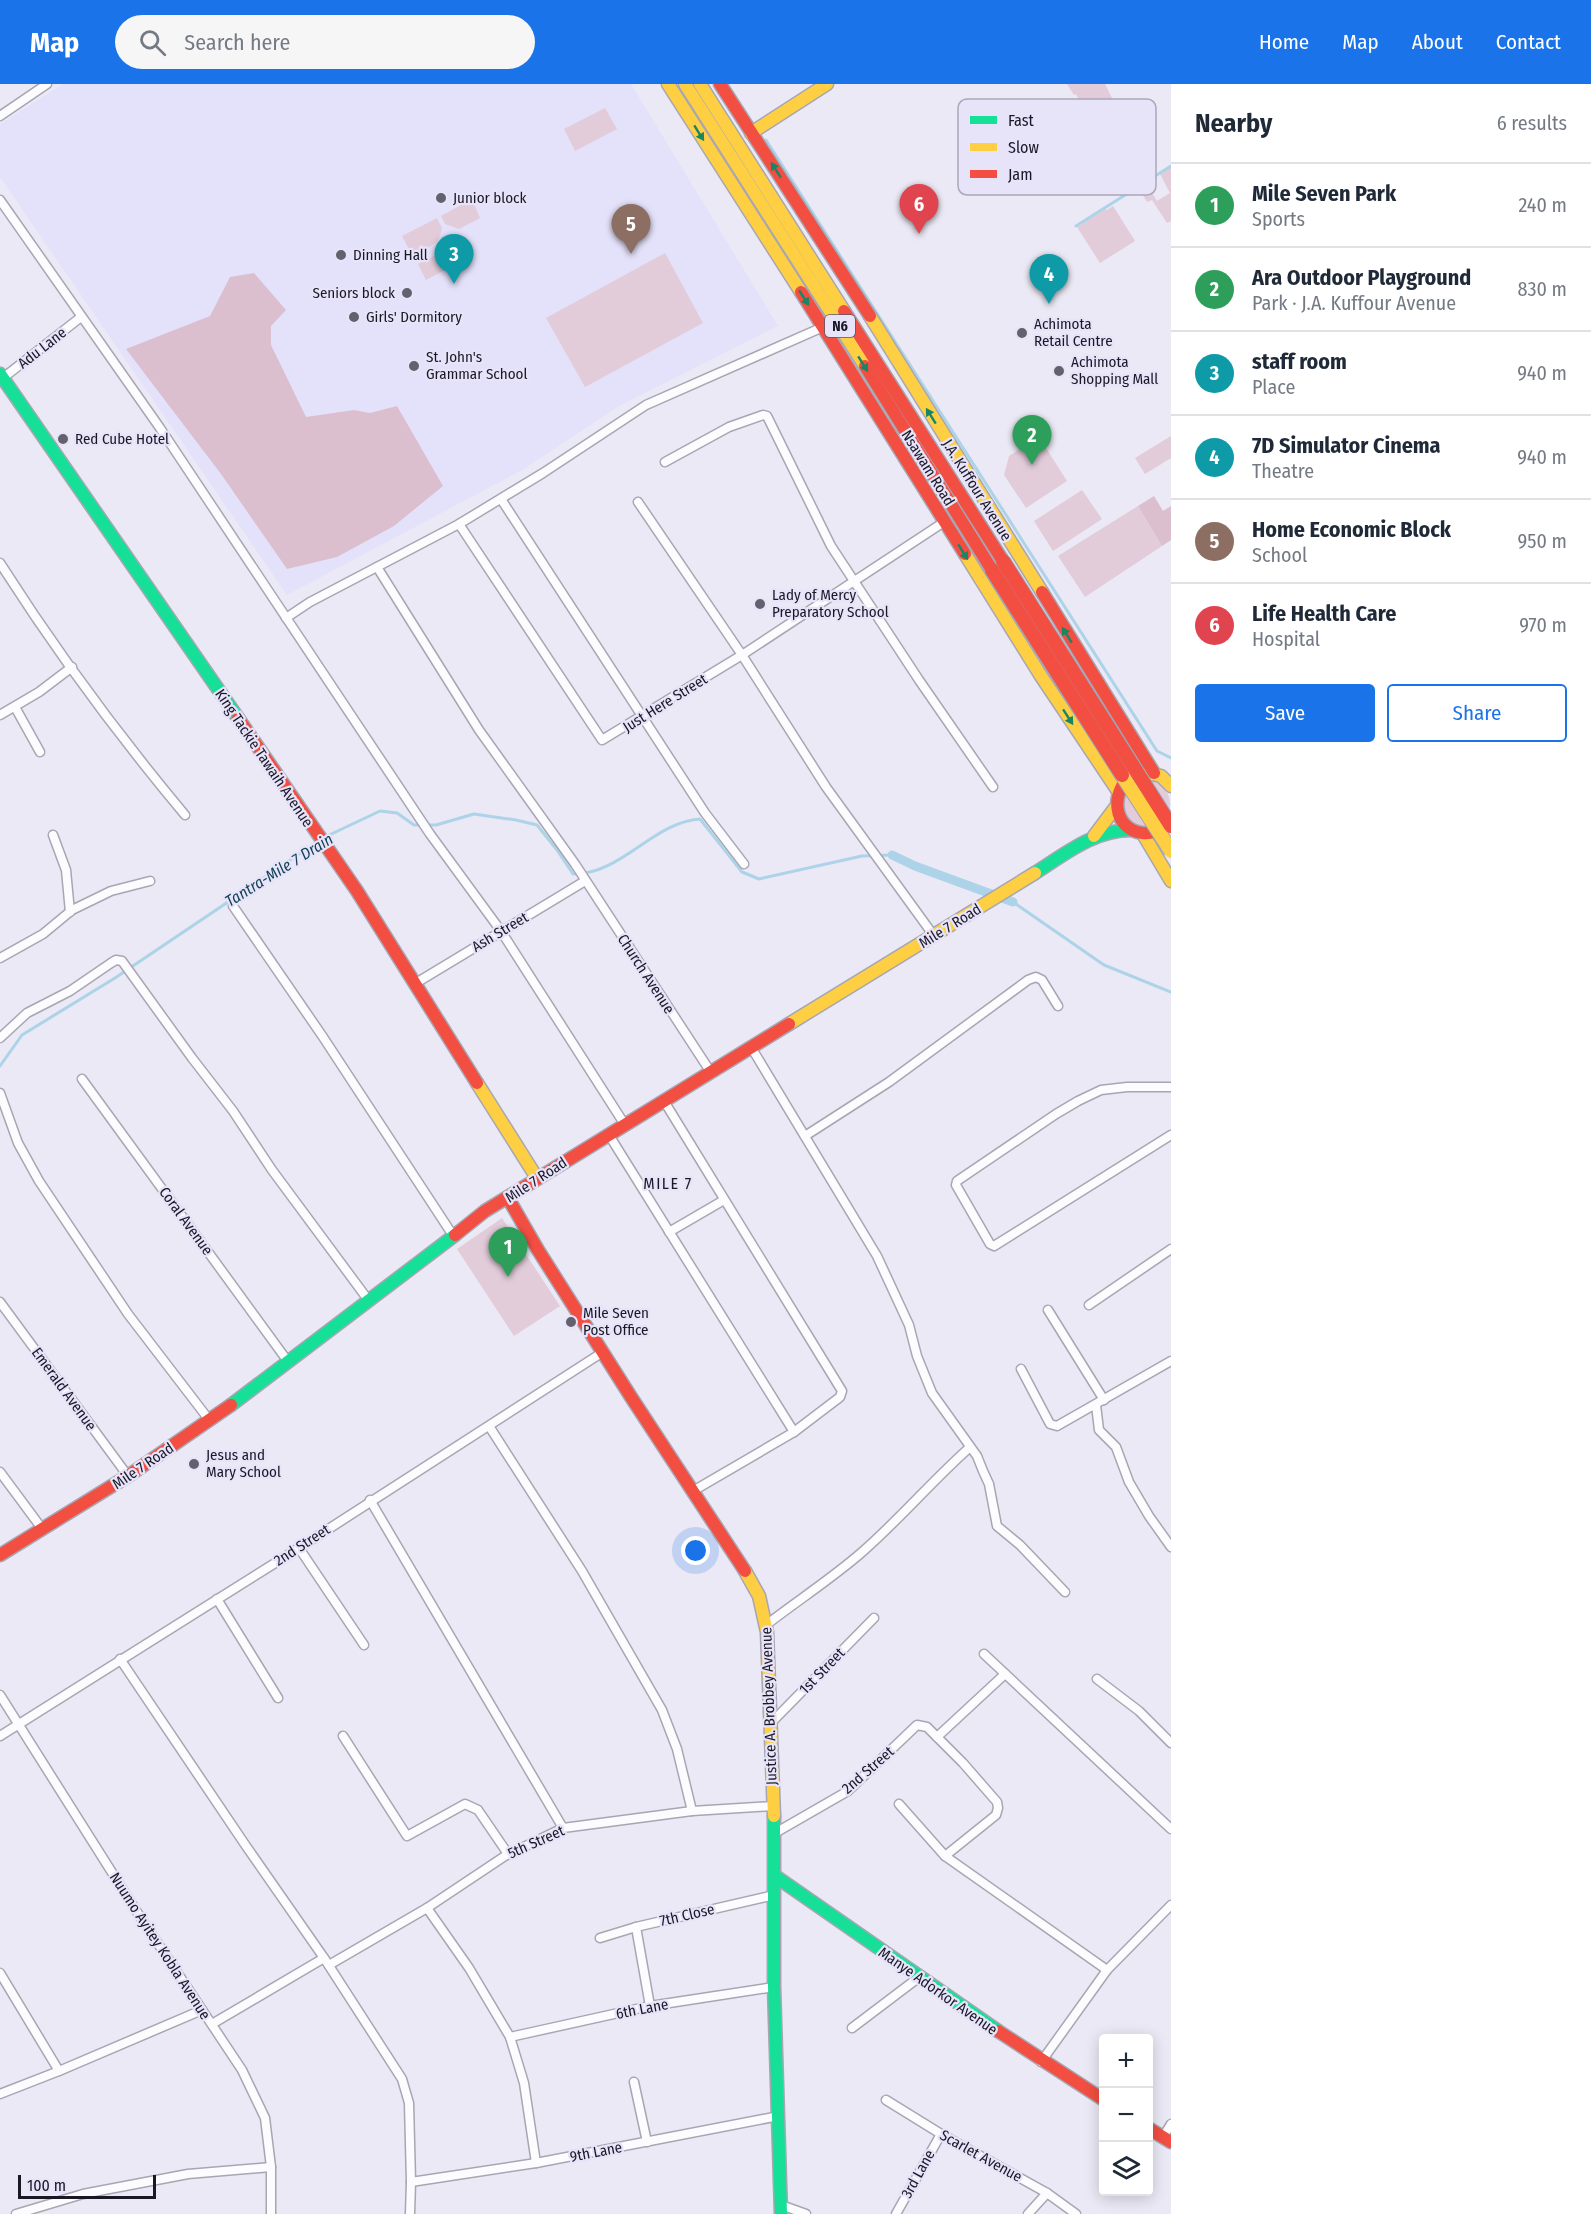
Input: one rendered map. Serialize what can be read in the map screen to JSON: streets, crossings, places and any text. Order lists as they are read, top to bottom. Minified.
{"streets":{"main road":["N6","Nsawam Road","J.A. Kuffour Avenue","King Tackie Tawaih Avenue","Mile 7 Road","Justice A. Brobbey Avenue","Manye Adorkor Avenue"],"street":["Adu Lane","Just Here Street","Ash Street","Church Avenue","Coral Avenue","Emerald Avenue","2nd Street","1st Street","5th Street","7th Close","Nuumo Ayitey Kobla Avenue","6th Lane","9th Lane","Scarlet Avenue","3rd Lane"]},"crossings":[["Adu Lane","King Tackie Tawaih Avenue"],["King Tackie Tawaih Avenue","Mile 7 Road"],["King Tackie Tawaih Avenue","Ash Street"],["Mile 7 Road","Church Avenue"],["Mile 7 Road","Coral Avenue"],["Mile 7 Road","Emerald Avenue"],["Mile 7 Road","Justice A. Brobbey Avenue"],["Ash Street","Church Avenue"],["2nd Street","Justice A. Brobbey Avenue"],["2nd Street","Nuumo Ayitey Kobla Avenue"],["1st Street","Justice A. Brobbey Avenue"],["Justice A. Brobbey Avenue","5th Street"],["Justice A. Brobbey Avenue","7th Close"],["Justice A. Brobbey Avenue","Manye Adorkor Avenue"],["Justice A. Brobbey Avenue","6th Lane"],["Justice A. Brobbey Avenue","9th Lane"],["5th Street","Nuumo Ayitey Kobla Avenue"],["Scarlet Avenue","3rd Lane"]],"districts":["MILE 7"],"water":["Tantra-Mile 7 Drain"],"places":["Junior block","Dinning Hall","Seniors block","Girls' Dormitory","Achimota Retail Centre","St. John's Grammar School","Achimota Shopping Mall","Red Cube Hotel","Lady of Mercy Preparatory School","Mile Seven Post Office","Jesus and Mary School"],"legend":["Fast","Slow","Jam"],"scale_bar":"100 m","page":{"header":"Map","search":"Search here","nav":["Home","Map","About","Contact"],"heading":["Nearby","6 results"],"list":[{"mark":"1","name":"Mile Seven Park","note":"Sports","value":"240 m"},{"mark":"2","name":"Ara Outdoor Playground","note":"Park · J.A. Kuffour Avenue","value":"830 m"},{"mark":"3","name":"staff room","note":"Place","value":"940 m"},{"mark":"4","name":"7D Simulator Cinema","note":"Theatre","value":"940 m"},{"mark":"5","name":"Home Economic Block","note":"School","value":"950 m"},{"mark":"6","name":"Life Health Care","note":"Hospital","value":"970 m"}],"pins":["6","5","3","4","2","1"],"buttons":["Save","Share"],"map_buttons":["+","−"],"scale":"100 m"}}
